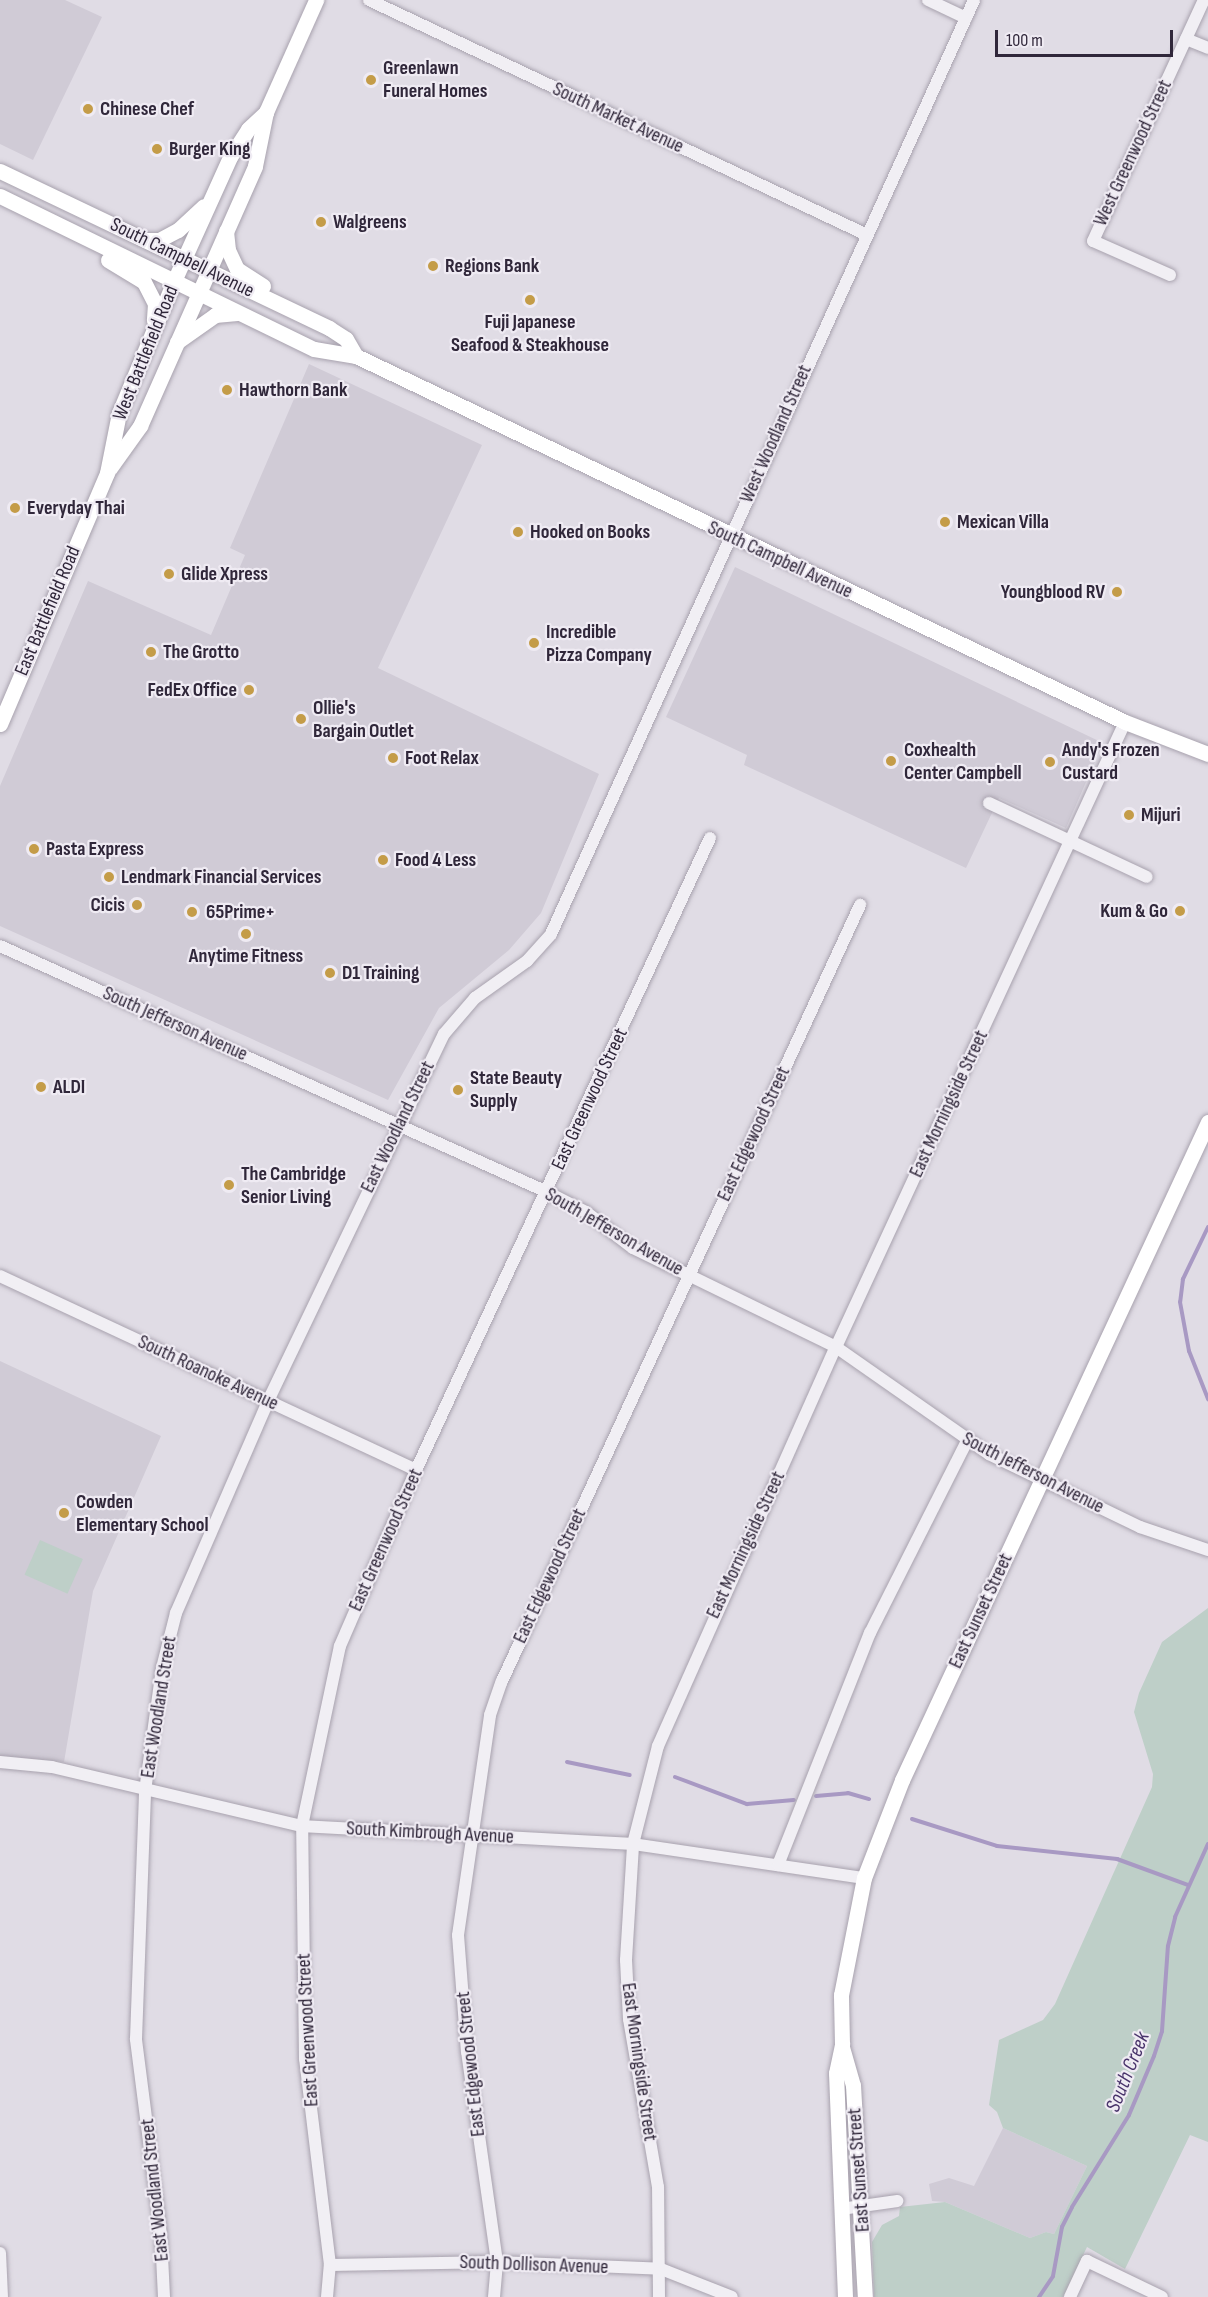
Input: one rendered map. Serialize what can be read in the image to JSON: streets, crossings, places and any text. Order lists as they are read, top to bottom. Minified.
{"streets":{"main road":["South Campbell Avenue","West Battlefield Road","East Battlefield Road","East Sunset Street"],"street":["South Market Avenue","West Greenwood Street","West Woodland Street","South Jefferson Avenue","East Greenwood Street","East Morningside Street","East Woodland Street","East Edgewood Street","South Roanoke Avenue","South Kimbrough Avenue","South Dollison Avenue"]},"crossings":[["South Market Avenue","West Woodland Street"],["South Campbell Avenue","West Battlefield Road"],["South Campbell Avenue","West Woodland Street"],["South Campbell Avenue","East Morningside Street"],["West Battlefield Road","East Battlefield Road"],["West Woodland Street","East Woodland Street"],["South Jefferson Avenue","East Greenwood Street"],["South Jefferson Avenue","East Morningside Street"],["South Jefferson Avenue","East Woodland Street"],["South Jefferson Avenue","East Edgewood Street"],["South Jefferson Avenue","East Sunset Street"],["East Greenwood Street","South Roanoke Avenue"],["East Greenwood Street","South Kimbrough Avenue"],["East Greenwood Street","South Dollison Avenue"],["East Morningside Street","South Kimbrough Avenue"],["East Morningside Street","South Dollison Avenue"],["East Woodland Street","South Roanoke Avenue"],["East Woodland Street","South Kimbrough Avenue"],["East Edgewood Street","South Kimbrough Avenue"],["East Edgewood Street","South Dollison Avenue"],["East Sunset Street","South Kimbrough Avenue"]],"water":["South Creek"],"places":["Greenlawn Funeral Homes","Chinese Chef","Burger King","Walgreens","Regions Bank","Fuji Japanese Seafood & Steakhouse","Hawthorn Bank","Everyday Thai","Mexican Villa","Hooked on Books","Glide Xpress","Youngblood RV","Incredible Pizza Company","The Grotto","FedEx Office","Ollie's Bargain Outlet","Foot Relax","Coxhealth Center Campbell","Andy's Frozen Custard","Mijuri","Pasta Express","Food 4 Less","Lendmark Financial Services","Cicis","Kum & Go","65Prime+","Anytime Fitness","D1 Training","ALDI","State Beauty Supply","The Cambridge Senior Living","Cowden Elementary School"],"scale_bar":"100 m"}
